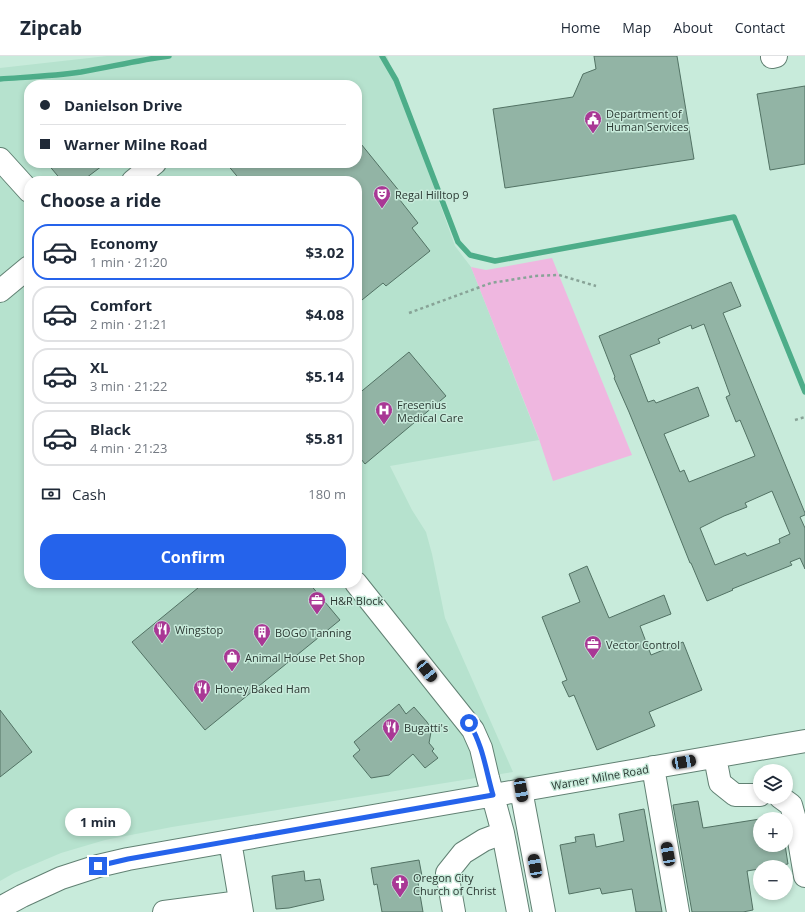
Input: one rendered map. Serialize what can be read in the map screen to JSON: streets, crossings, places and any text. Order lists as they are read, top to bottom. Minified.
{"streets":{"street":["Warner Milne Road"]},"places":{"public building":["Department of Human Services"],"theatre":["Regal Hilltop 9"],"hospital":["Fresenius Medical Care"],"office":["H&R Block","Vector Control"],"restaurant":["Wingstop","Honey Baked Ham","Bugatti's"],"building":["BOGO Tanning"],"shop":["Animal House Pet Shop"],"church":["Oregon City Church of Christ"]},"page":{"header":"Zipcab","nav":["Home","Map","About","Contact"],"banner":["Danielson Drive","Warner Milne Road"],"heading":"Choose a ride","list":[{"name":"Economy","note":"1 min · 21:20","value":"$3.02"},{"name":"Comfort","note":"2 min · 21:21","value":"$4.08"},{"name":"XL","note":"3 min · 21:22","value":"$5.14"},{"name":"Black","note":"4 min · 21:23","value":"$5.81"}],"pay":["Cash","180 m"],"buttons":"Confirm","map_buttons":["+","−"],"bubble":"1 min"}}
